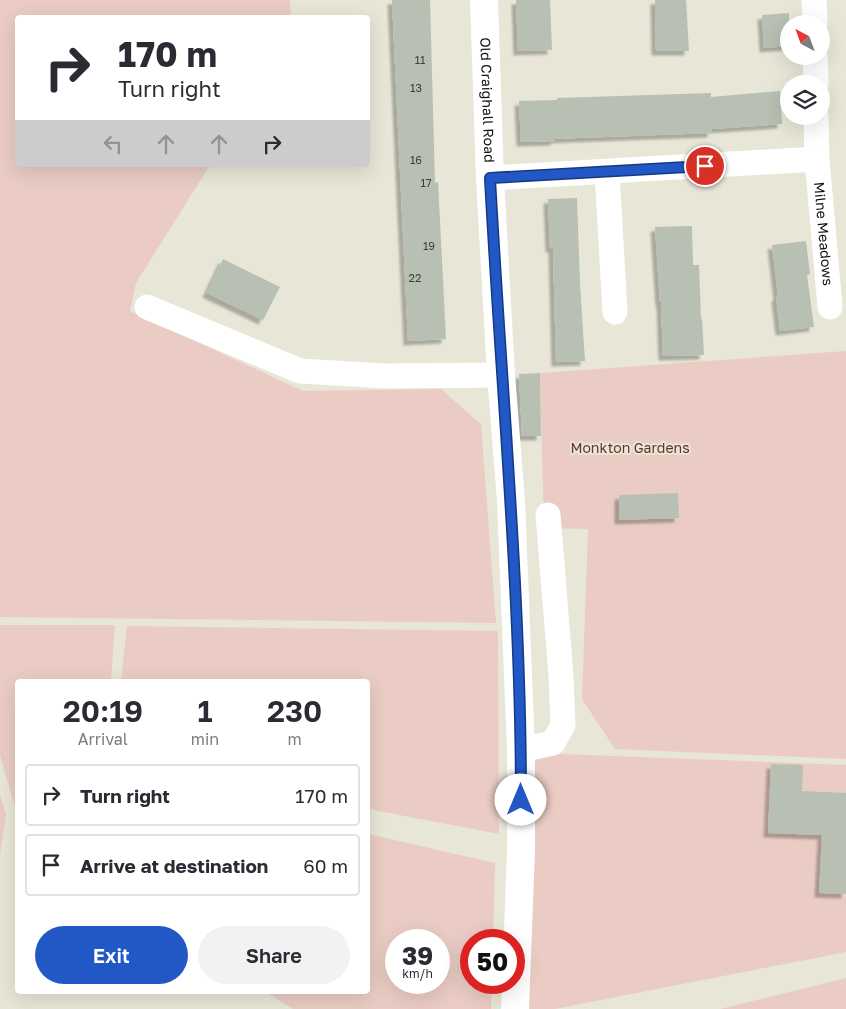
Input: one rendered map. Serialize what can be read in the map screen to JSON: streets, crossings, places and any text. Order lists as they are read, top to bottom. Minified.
{"streets":{"main road":["Old Craighall Road"],"street":["Milne Meadows"]},"parks":["Monkton Gardens"],"house_numbers":["11","13","16","17","19","22"],"north":"top left","page":{"turn":["170 m","Turn right"],"eta":["20:19","Arrival","1","min","230","m"],"list":[{"name":"Turn right","value":"170 m"},{"name":"Arrive at destination","value":"60 m"}],"buttons":["Exit","Share"],"speed":"39 km/h","limit":"50"}}
